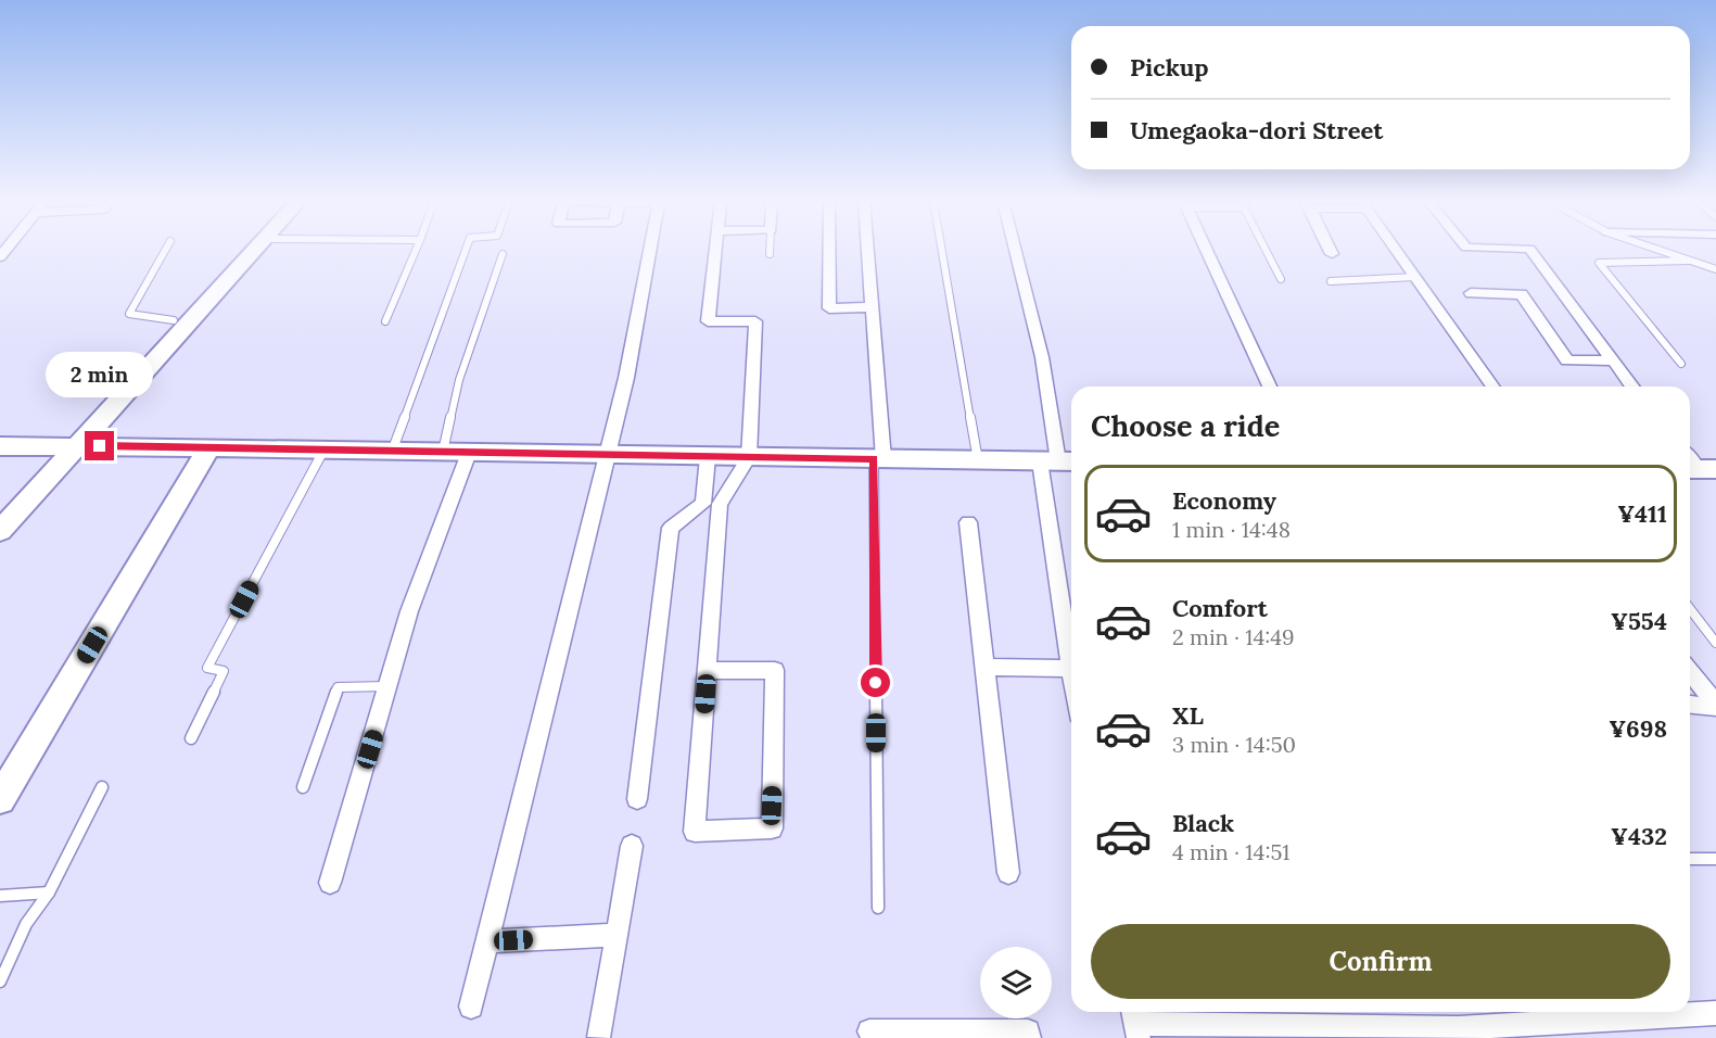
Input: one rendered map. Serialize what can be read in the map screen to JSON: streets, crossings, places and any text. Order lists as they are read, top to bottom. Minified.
{"page":{"banner":["Pickup","Umegaoka-dori Street"],"bubble":"2 min","heading":"Choose a ride","list":[{"name":"Economy","note":"1 min · 14:48","value":"¥411"},{"name":"Comfort","note":"2 min · 14:49","value":"¥554"},{"name":"XL","note":"3 min · 14:50","value":"¥698"},{"name":"Black","note":"4 min · 14:51","value":"¥432"}],"buttons":"Confirm"}}
